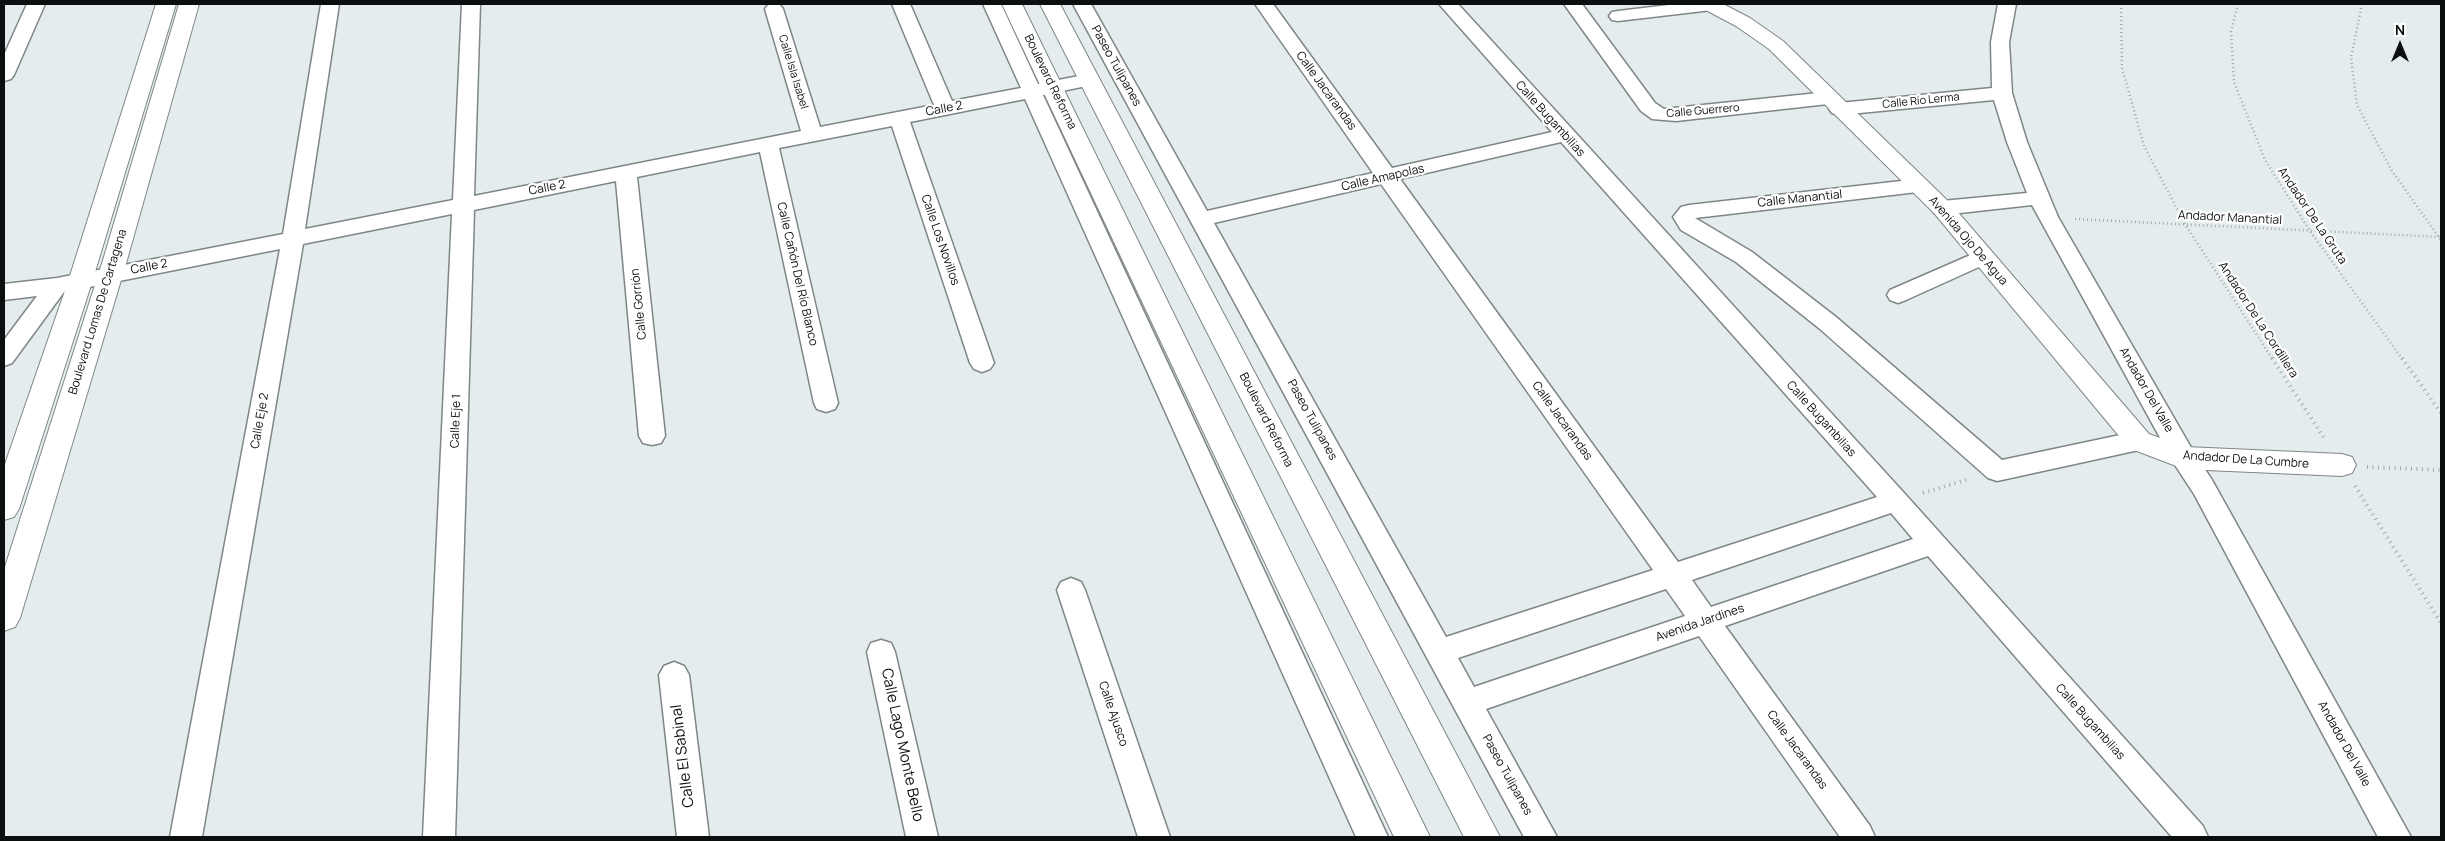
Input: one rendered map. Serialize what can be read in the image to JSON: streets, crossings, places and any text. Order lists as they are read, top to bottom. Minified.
{"streets":{"street":["Paseo Tulipanes","Calle Isla Isabel","Boulevard Reforma","Calle Jacarandas","Calle Río Lerma","Calle 2","Calle Guerrero","Calle Bugambilias","Calle Amapolas","Calle Manantial","Calle Los Novillos","Avenida Ojo De Agua","Calle Cañón Del Río Blanco","Calle Gorrión","Boulevard Lomas De Cartagena","Andador Del Valle","Calle Eje 2","Calle Eje 1","Andador De La Cumbre","Avenida Jardines","Calle Ajusco","Calle Lago Monte Bello","Calle El Sabinal"],"path":["Andador De La Gruta","Andador Manantial","Andador De La Cordillera"]},"crossings":[["Paseo Tulipanes","Calle Amapolas"],["Paseo Tulipanes","Avenida Jardines"],["Calle Isla Isabel","Calle 2"],["Boulevard Reforma","Calle 2"],["Calle Jacarandas","Calle Amapolas"],["Calle Jacarandas","Avenida Jardines"],["Calle Río Lerma","Calle Guerrero"],["Calle Río Lerma","Avenida Ojo De Agua"],["Calle Río Lerma","Andador Del Valle"],["Calle 2","Calle Los Novillos"],["Calle 2","Calle Cañón Del Río Blanco"],["Calle 2","Calle Gorrión"],["Calle 2","Boulevard Lomas De Cartagena"],["Calle 2","Calle Eje 2"],["Calle 2","Calle Eje 1"],["Calle Guerrero","Avenida Ojo De Agua"],["Calle Bugambilias","Calle Amapolas"],["Calle Bugambilias","Avenida Jardines"],["Calle Manantial","Avenida Ojo De Agua"],["Andador De La Gruta","Andador Manantial"],["Andador Manantial","Andador De La Cordillera"],["Andador Manantial","Andador Del Valle"],["Avenida Ojo De Agua","Andador De La Cumbre"],["Andador De La Cordillera","Andador De La Cumbre"],["Andador Del Valle","Andador De La Cumbre"]],"north":"top"}
